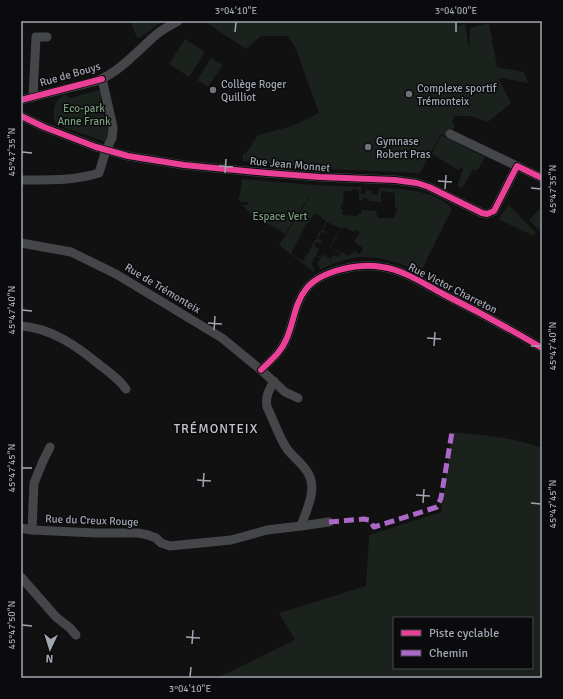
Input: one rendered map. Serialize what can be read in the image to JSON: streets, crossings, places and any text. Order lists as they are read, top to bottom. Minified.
{"streets":{"street":["Rue de Bouys","Rue Jean Monnet","Rue de Trémonteix","Rue Victor Charreton","Rue du Creux Rouge"]},"crossings":[["Rue de Trémonteix","Rue Victor Charreton"]],"districts":["TRÉMONTEIX"],"parks":["Eco-park Anne Frank","Espace Vert"],"places":["Collège Roger Quilliot","Complexe sportif Trémonteix","Gymnase Robert Pras"],"legend":["Piste cyclable","Chemin"],"north":"bottom","coordinates":["3°04'10\"E","3°04'00\"E","45°47'35\"N","45°47'40\"N","45°47'45\"N","45°47'50\"N"]}
